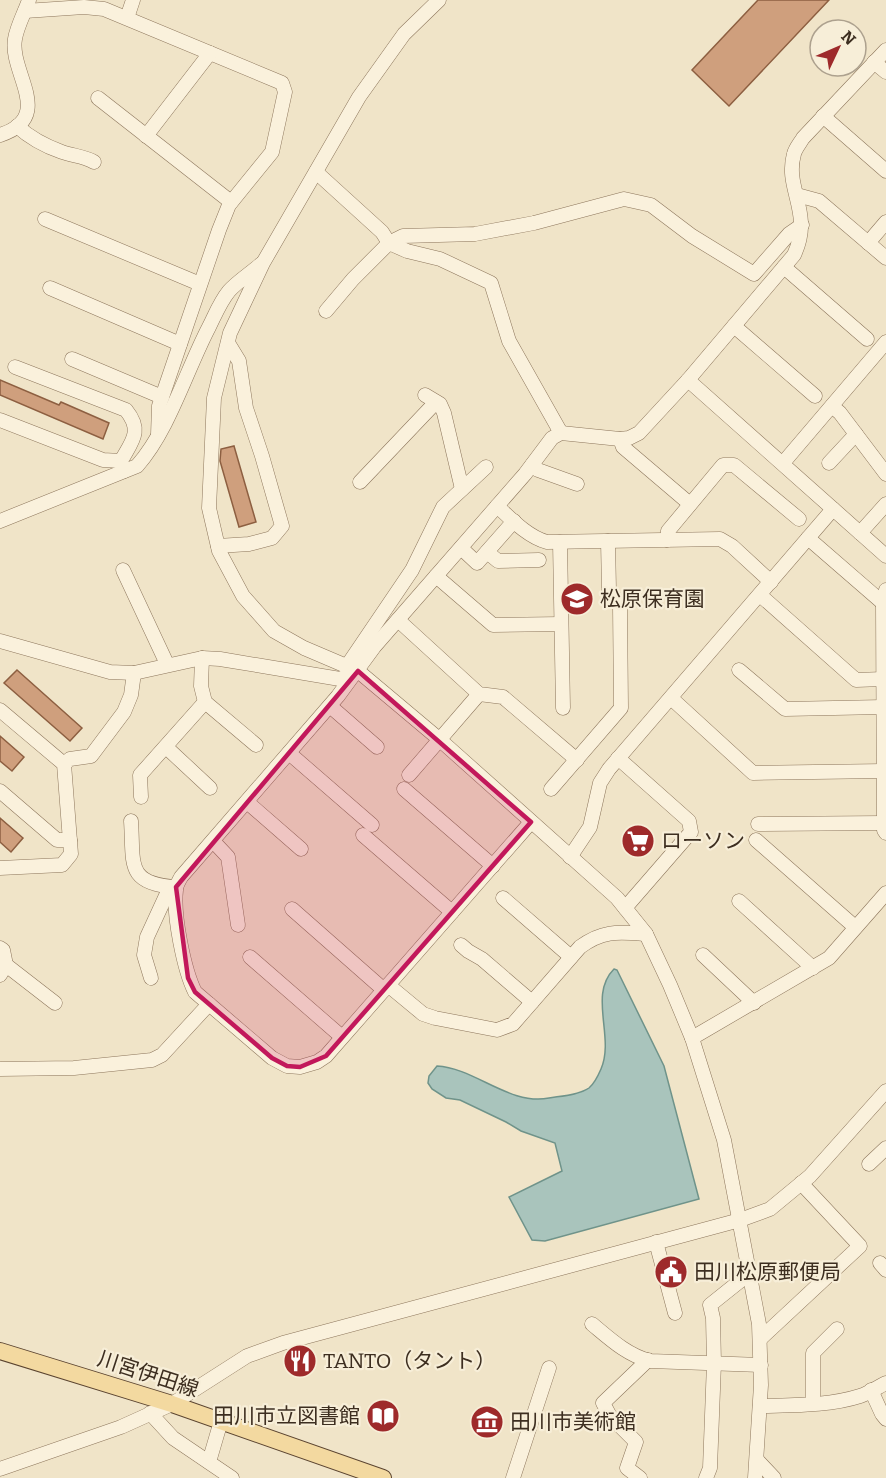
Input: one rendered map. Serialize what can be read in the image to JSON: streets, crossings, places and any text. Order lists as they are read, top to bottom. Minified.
{"streets":{"main road":["川宮伊田線"]},"places":{"school or university":["松原保育園"],"supermarket":["ローソン"],"public building":["田川松原郵便局"],"restaurant":["TANTO（タント）"],"library":["田川市立図書館"],"museum":["田川市美術館"]},"north":"top right"}
